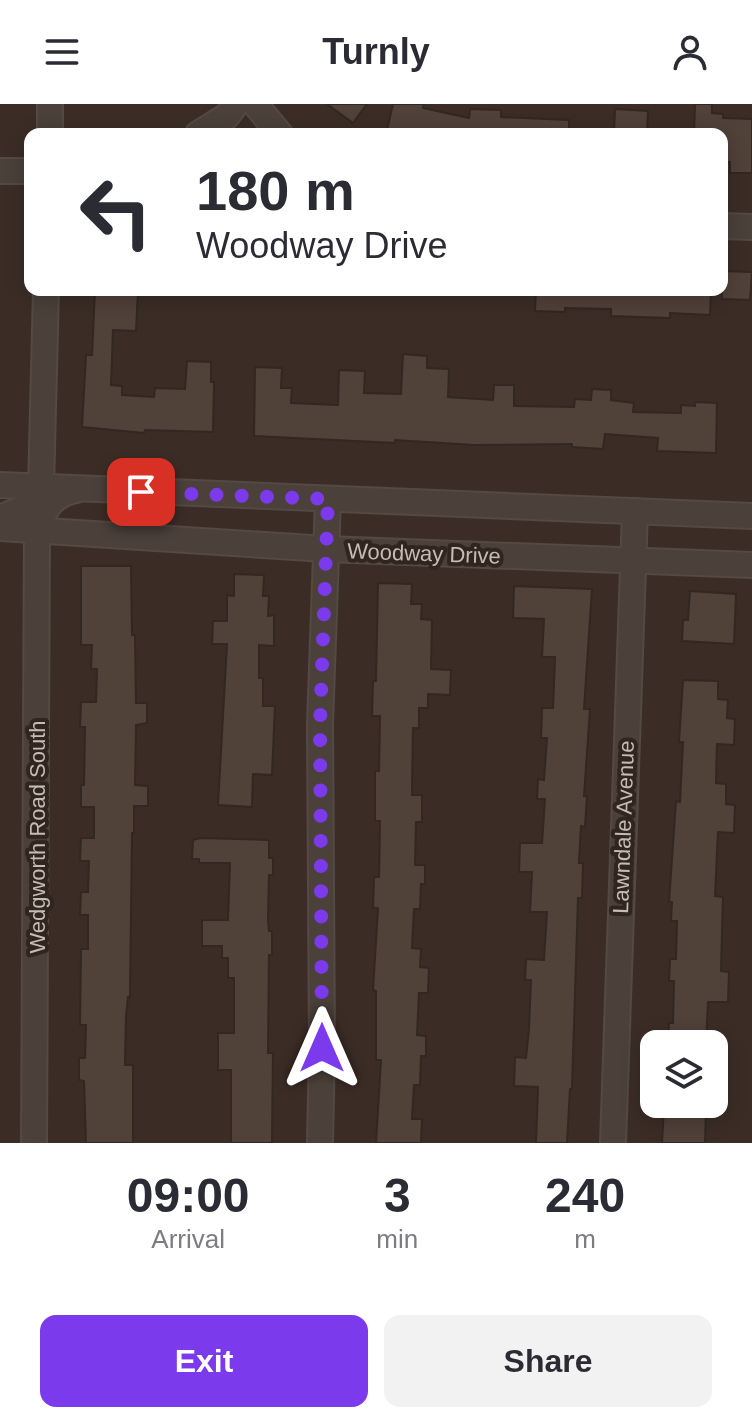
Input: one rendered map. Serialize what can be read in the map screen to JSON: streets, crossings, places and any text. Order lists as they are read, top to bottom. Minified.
{"streets":{"street":["Woodway Drive","Lawndale Avenue","Wedgworth Road South"]},"crossings":[["Woodway Drive","Lawndale Avenue"],["Woodway Drive","Wedgworth Road South"]],"page":{"header":"Turnly","turn":["180 m","Woodway Drive"],"eta":["09:00","Arrival","3","min","240","m"],"buttons":["Exit","Share"]}}
